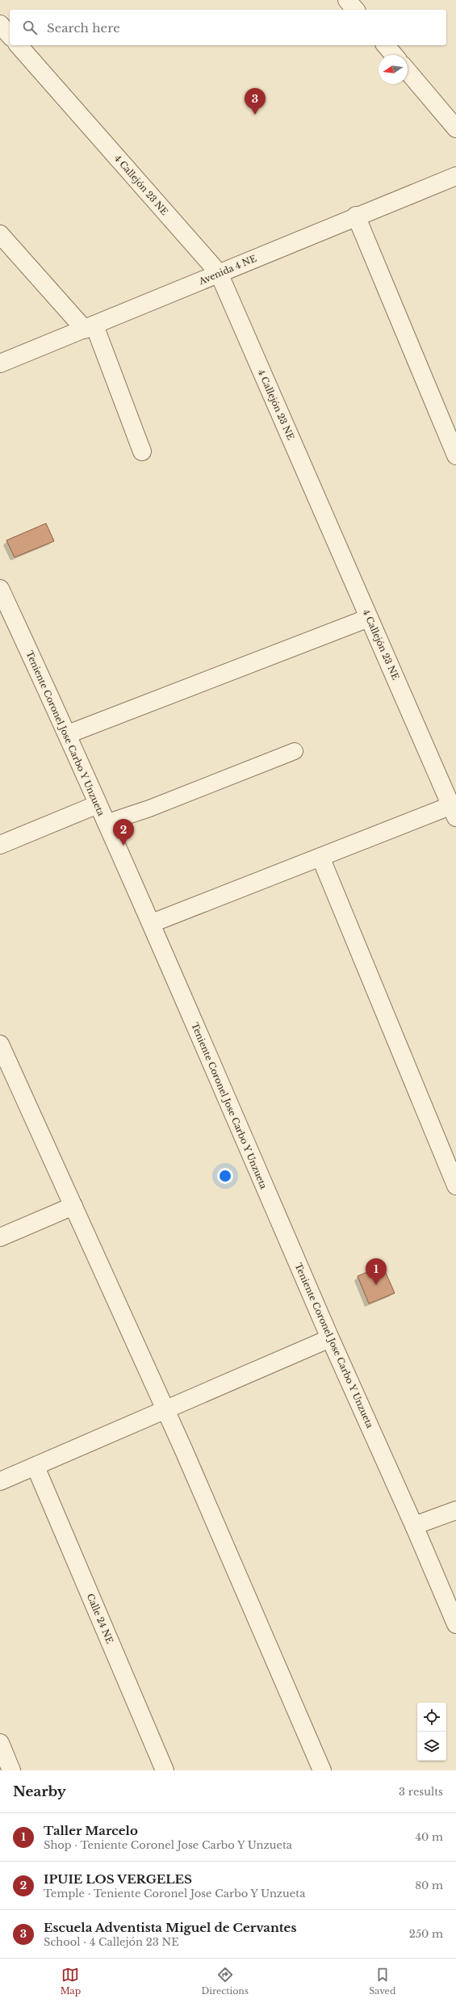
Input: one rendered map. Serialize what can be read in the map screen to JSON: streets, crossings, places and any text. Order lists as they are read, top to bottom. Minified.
{"streets":{"street":["4 Callejón 23 NE","Avenida 4 NE","Teniente Coronel Jose Carbo Y Unzueta","Calle 24 NE"]},"crossings":[["4 Callejón 23 NE","Avenida 4 NE"]],"north":"left","page":{"search":"Search here","pins":["3","2","1"],"heading":["Nearby","3 results"],"list":[{"mark":"1","name":"Taller Marcelo","note":"Shop · Teniente Coronel Jose Carbo Y Unzueta","value":"40 m"},{"mark":"2","name":"IPUIE LOS VERGELES","note":"Temple · Teniente Coronel Jose Carbo Y Unzueta","value":"80 m"},{"mark":"3","name":"Escuela Adventista Miguel de Cervantes","note":"School · 4 Callejón 23 NE","value":"250 m"}],"nav":["Map","Directions","Saved"]}}
